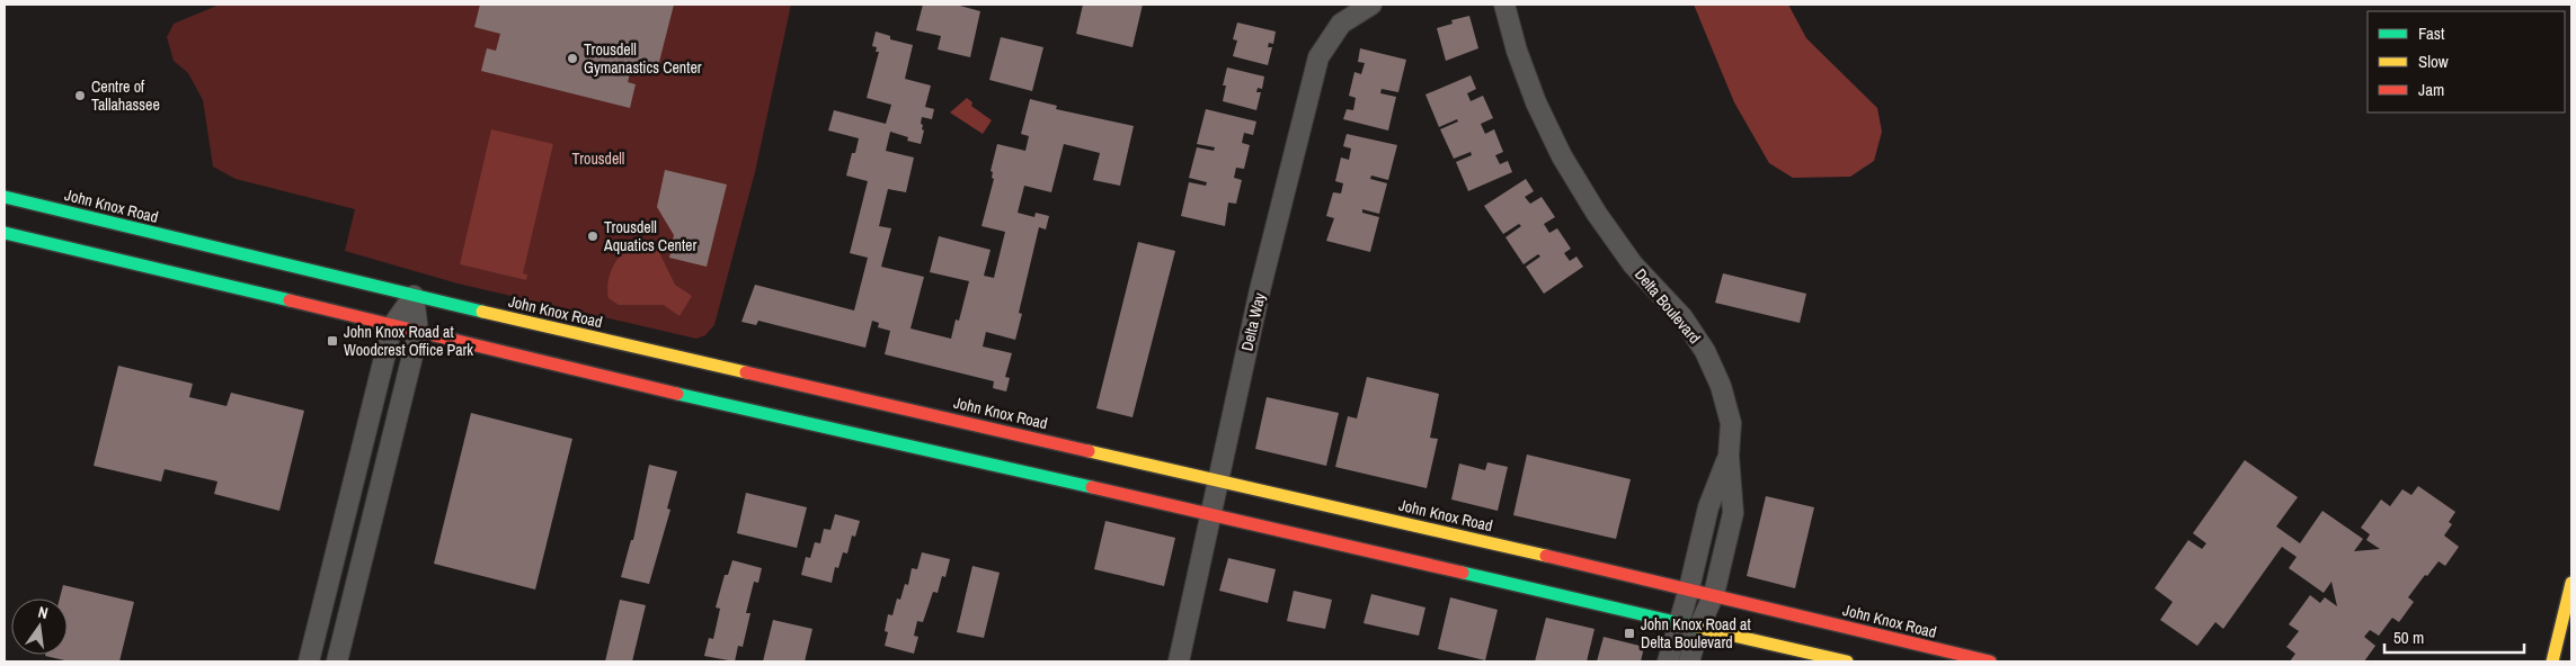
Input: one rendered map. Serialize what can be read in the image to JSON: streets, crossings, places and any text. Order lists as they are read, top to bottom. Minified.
{"streets":{"main road":["John Knox Road"],"street":["Delta Boulevard","Delta Way"]},"crossings":[["John Knox Road","Delta Boulevard"],["John Knox Road","Delta Way"]],"parks":["Trousdell"],"places":{"other":["Trousdell Gymanastics Center","Centre of Tallahassee","Trousdell Aquatics Center"],"transit":["John Knox Road at Woodcrest Office Park","John Knox Road at Delta Boulevard"]},"legend":["Fast","Slow","Jam"],"scale_bar":"50 m","north":"top"}
